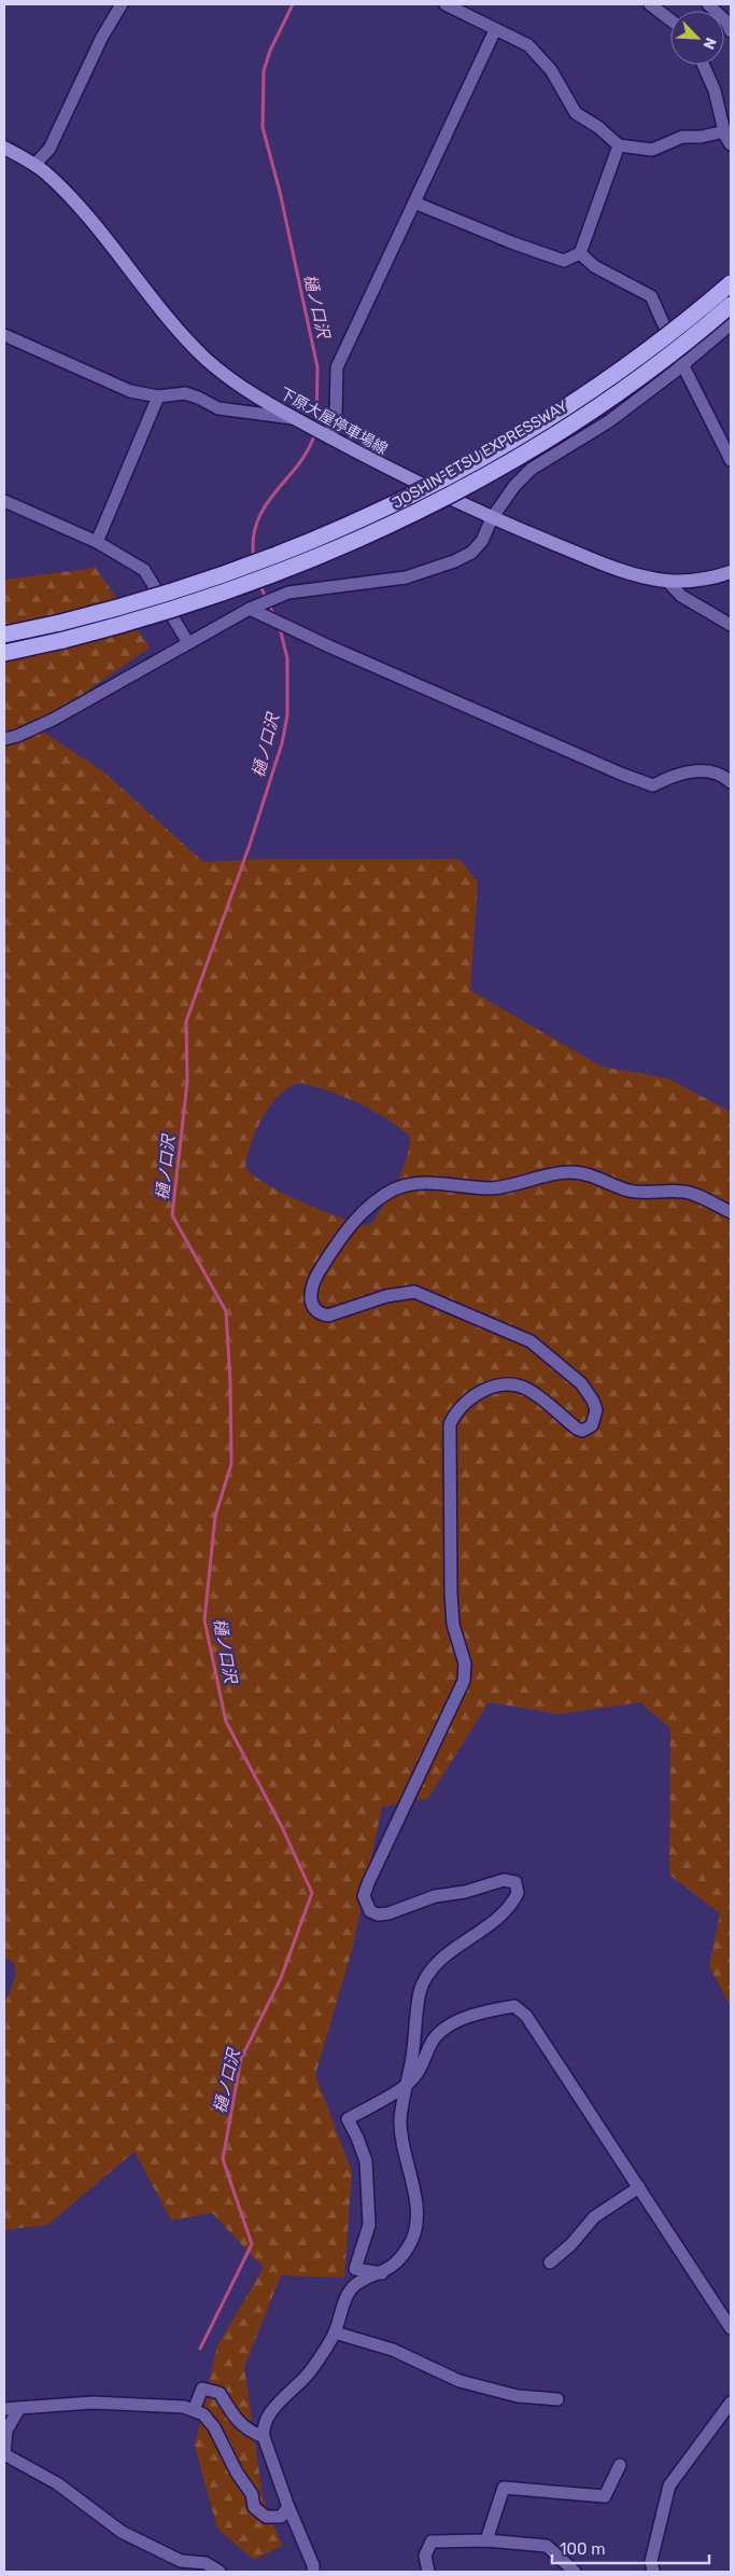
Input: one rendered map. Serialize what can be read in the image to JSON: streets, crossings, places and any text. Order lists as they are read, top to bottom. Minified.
{"streets":{"highway":["JOSHIN-ETSU EXPRESSWAY"],"main road":["下原大屋停車場線"]},"water":["樋ノ口沢"],"scale_bar":"100 m","north":"bottom right"}
